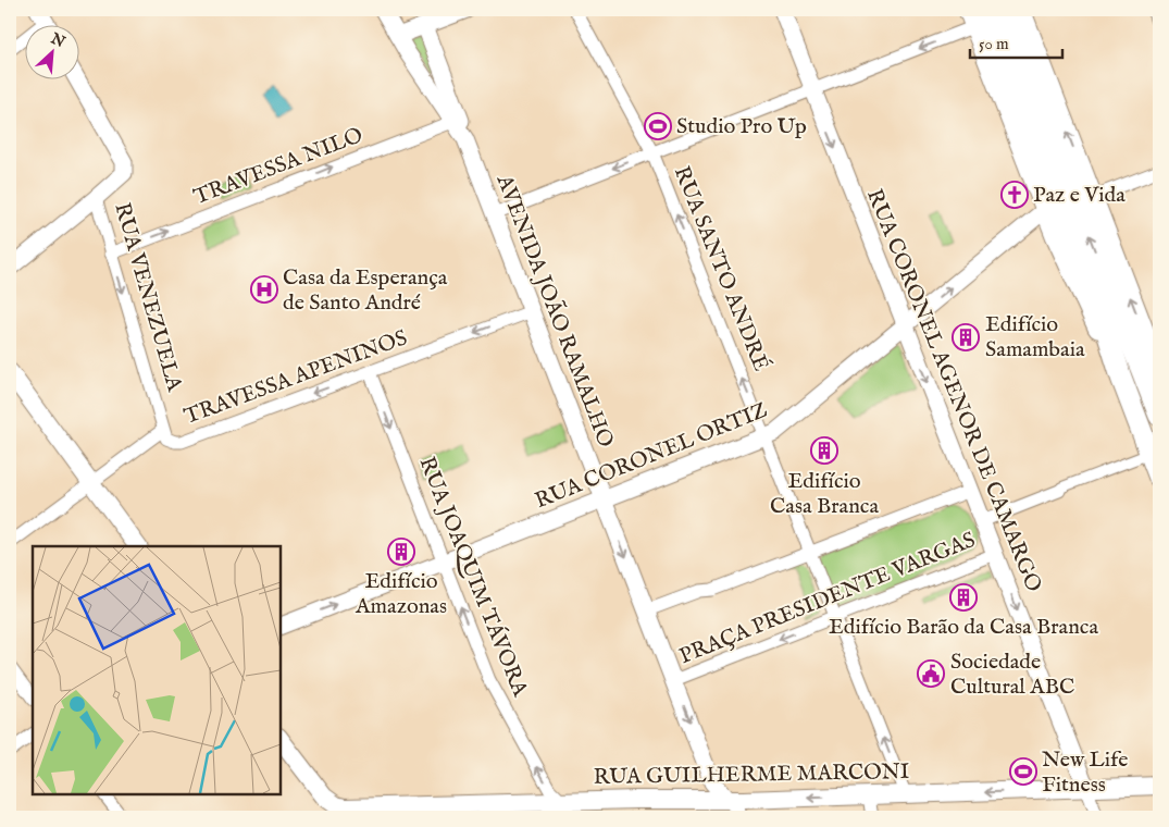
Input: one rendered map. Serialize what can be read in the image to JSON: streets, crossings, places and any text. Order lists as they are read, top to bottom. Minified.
{"streets":{"main road":["RUA GUILHERME MARCONI"],"street":["TRAVESSA NILO","RUA SANTO ANDRÉ","RUA VENEZUELA","AVENIDA JOÃO RAMALHO","TRAVESSA APENINOS","RUA CORONEL AGENOR DE CAMARGO","RUA CORONEL ORTIZ","RUA JOAQUIM TÁVORA","PRAÇA PRESIDENTE VARGAS"]},"crossings":[["TRAVESSA NILO","RUA VENEZUELA"],["TRAVESSA NILO","AVENIDA JOÃO RAMALHO"],["RUA SANTO ANDRÉ","RUA CORONEL ORTIZ"],["RUA SANTO ANDRÉ","PRAÇA PRESIDENTE VARGAS"],["RUA SANTO ANDRÉ","RUA GUILHERME MARCONI"],["RUA VENEZUELA","TRAVESSA APENINOS"],["AVENIDA JOÃO RAMALHO","TRAVESSA APENINOS"],["AVENIDA JOÃO RAMALHO","RUA CORONEL ORTIZ"],["AVENIDA JOÃO RAMALHO","PRAÇA PRESIDENTE VARGAS"],["AVENIDA JOÃO RAMALHO","RUA GUILHERME MARCONI"],["TRAVESSA APENINOS","RUA JOAQUIM TÁVORA"],["RUA CORONEL AGENOR DE CAMARGO","RUA CORONEL ORTIZ"],["RUA CORONEL AGENOR DE CAMARGO","PRAÇA PRESIDENTE VARGAS"],["RUA CORONEL AGENOR DE CAMARGO","RUA GUILHERME MARCONI"],["RUA CORONEL ORTIZ","RUA JOAQUIM TÁVORA"],["RUA JOAQUIM TÁVORA","RUA GUILHERME MARCONI"]],"one_way":["TRAVESSA NILO","RUA SANTO ANDRÉ","RUA VENEZUELA","TRAVESSA APENINOS","RUA CORONEL AGENOR DE CAMARGO","RUA CORONEL ORTIZ","RUA GUILHERME MARCONI"],"places":{"sports":["Studio Pro Up","New Life Fitness"],"church":["Paz e Vida"],"hospital":["Casa da Esperança de Santo André"],"building":["Edifício Samambaia","Edifício Casa Branca","Edifício Amazonas","Edifício Barão da Casa Branca"],"public building":["Sociedade Cultural ABC"]},"scale_bar":"50 m","north":"top right"}
